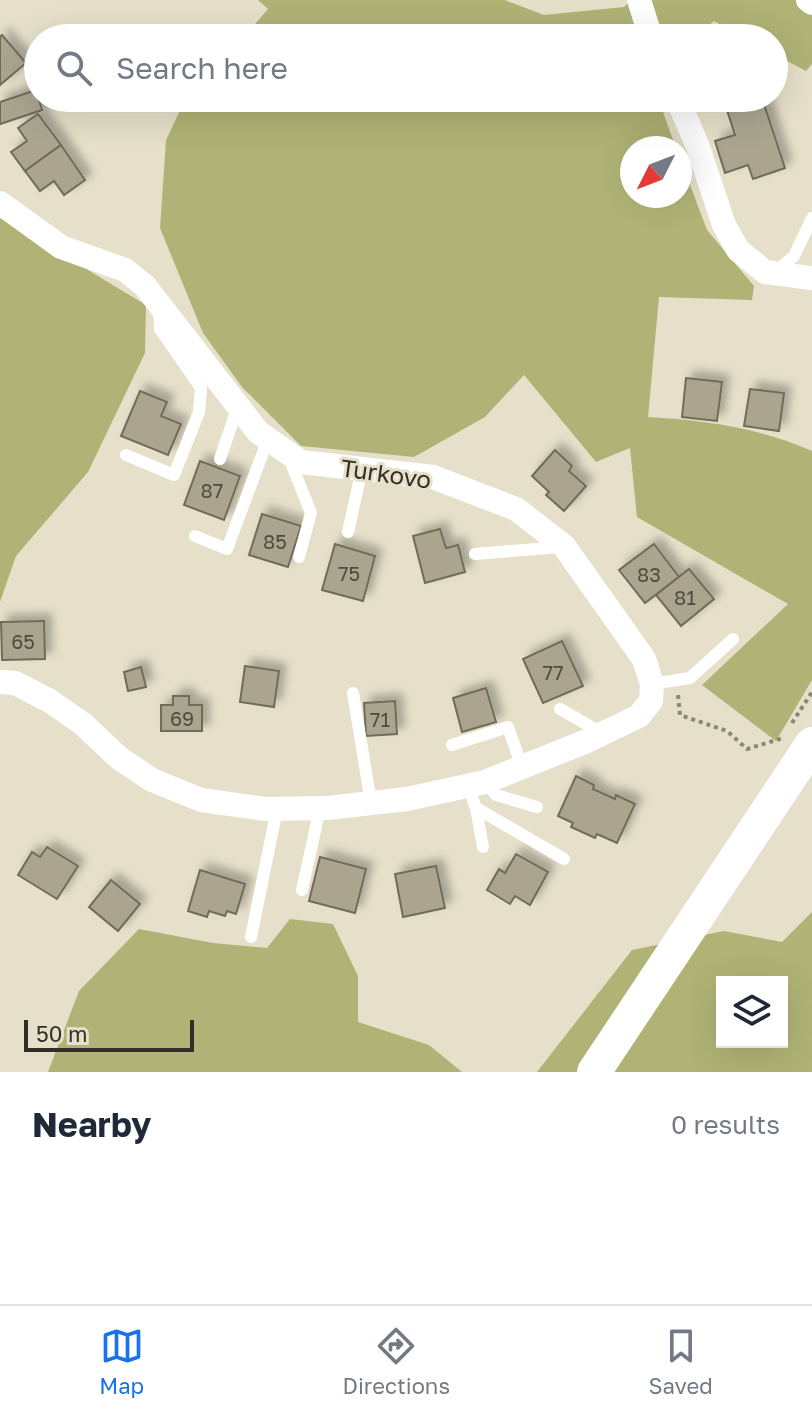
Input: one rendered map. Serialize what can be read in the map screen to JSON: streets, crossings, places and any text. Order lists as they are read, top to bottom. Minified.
{"streets":{"street":["Turkovo"]},"house_numbers":["87","85","75","83","81","65","77","69","71"],"scale_bar":"50 m","north":"bottom left","page":{"search":"Search here","scale":"50 m","heading":["Nearby","0 results"],"nav":["Map","Directions","Saved"]}}
